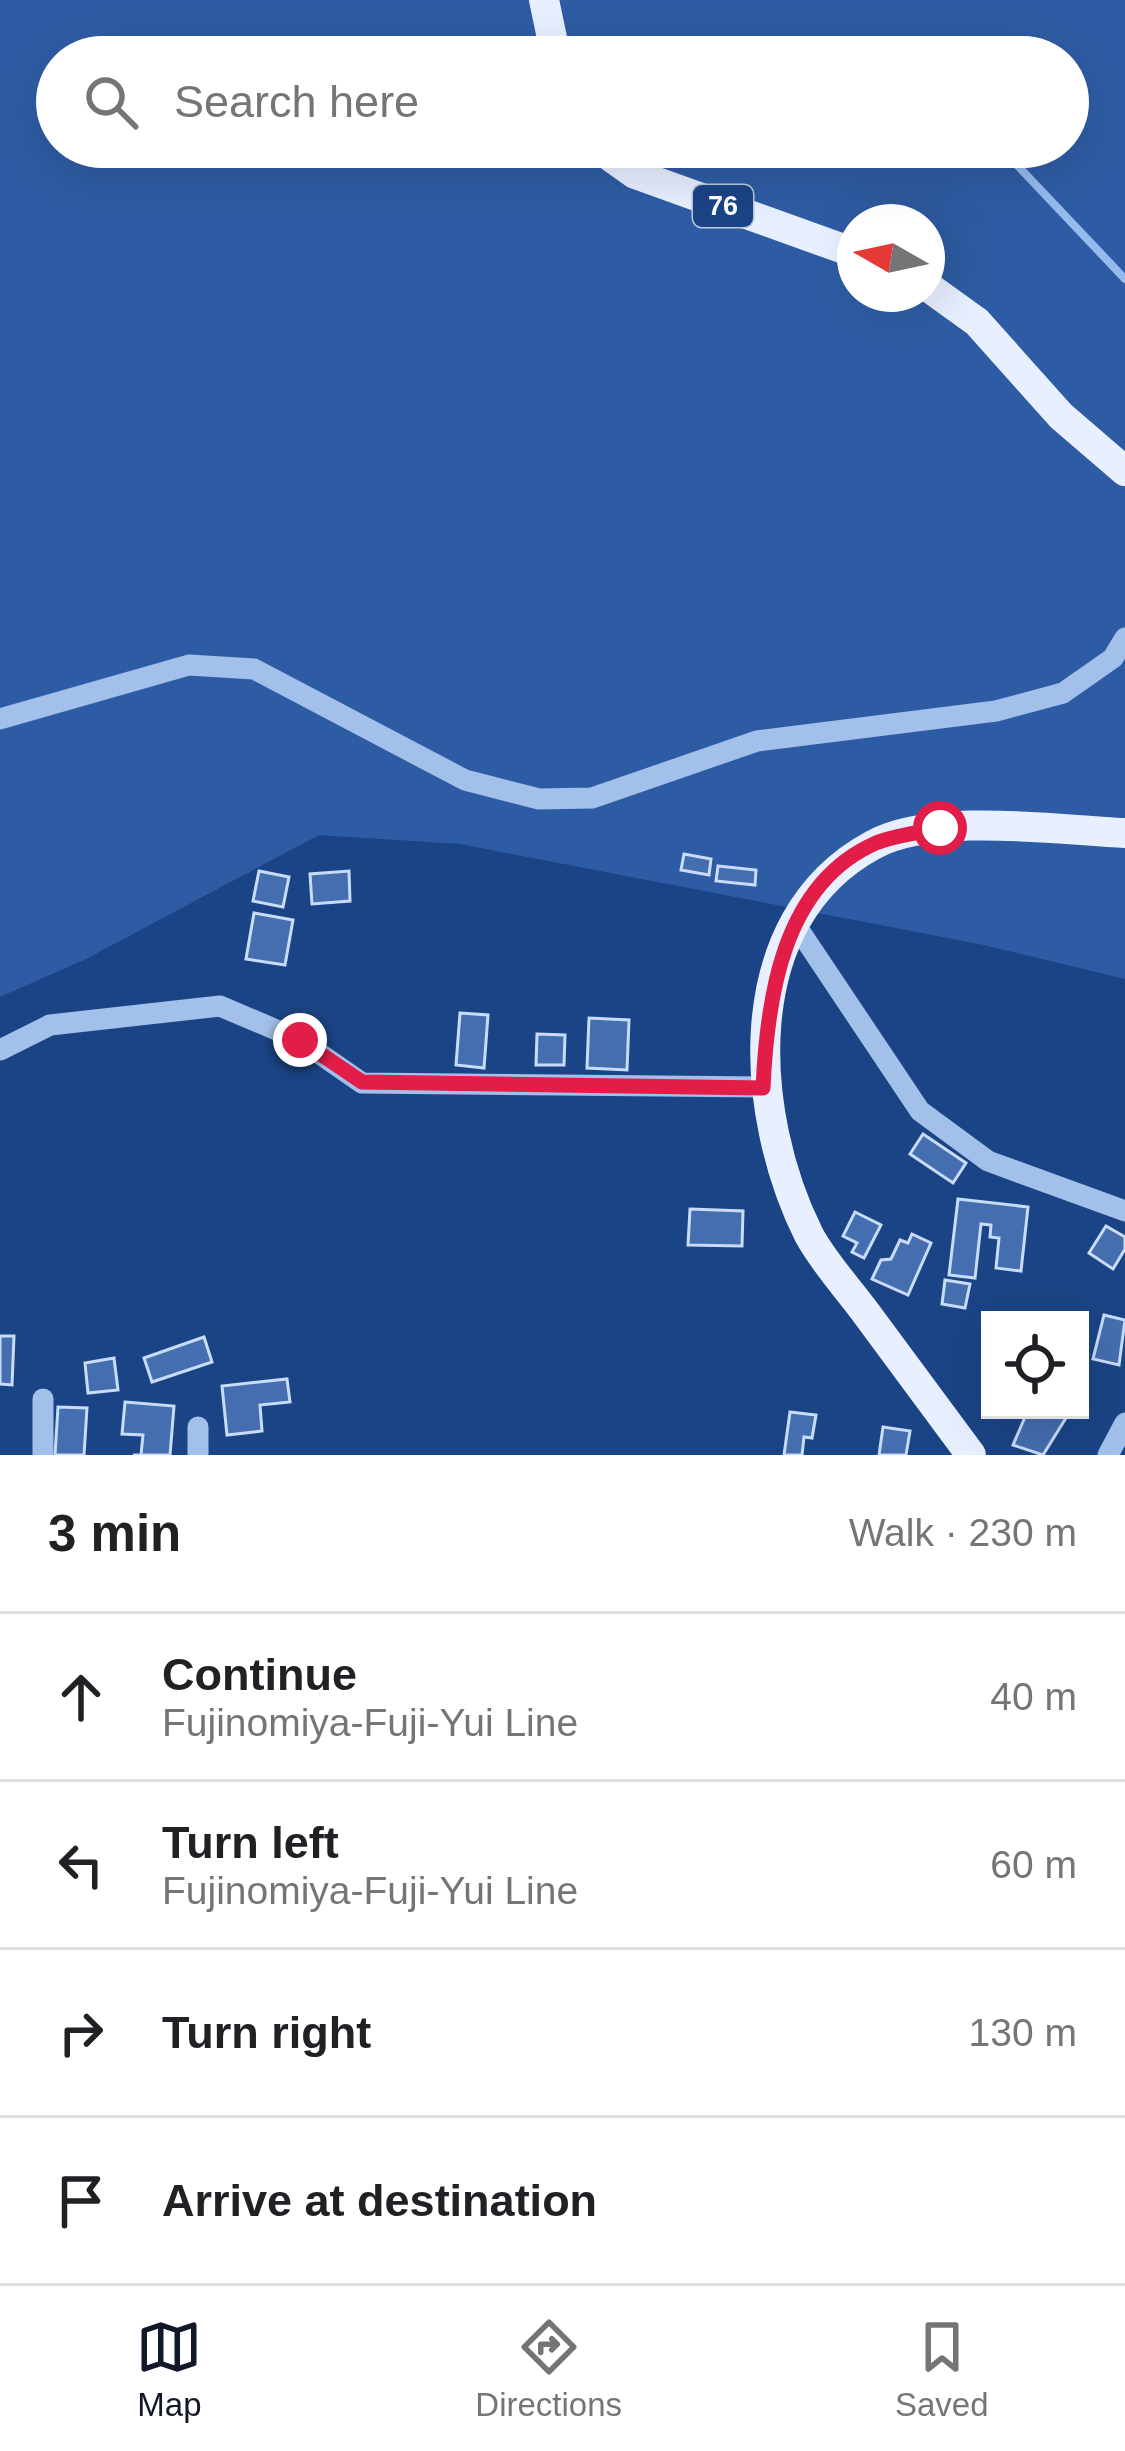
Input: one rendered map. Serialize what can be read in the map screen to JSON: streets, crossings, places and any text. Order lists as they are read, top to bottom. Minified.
{"streets":{"main road":["76"]},"north":"left","page":{"search":"Search here","heading":["3 min","Walk · 230 m"],"list":[["Continue","Fujinomiya-Fuji-Yui Line","40 m"],["Turn left","Fujinomiya-Fuji-Yui Line","60 m"],["Turn right","130 m"],"Arrive at destination"],"nav":["Map","Directions","Saved"]}}
